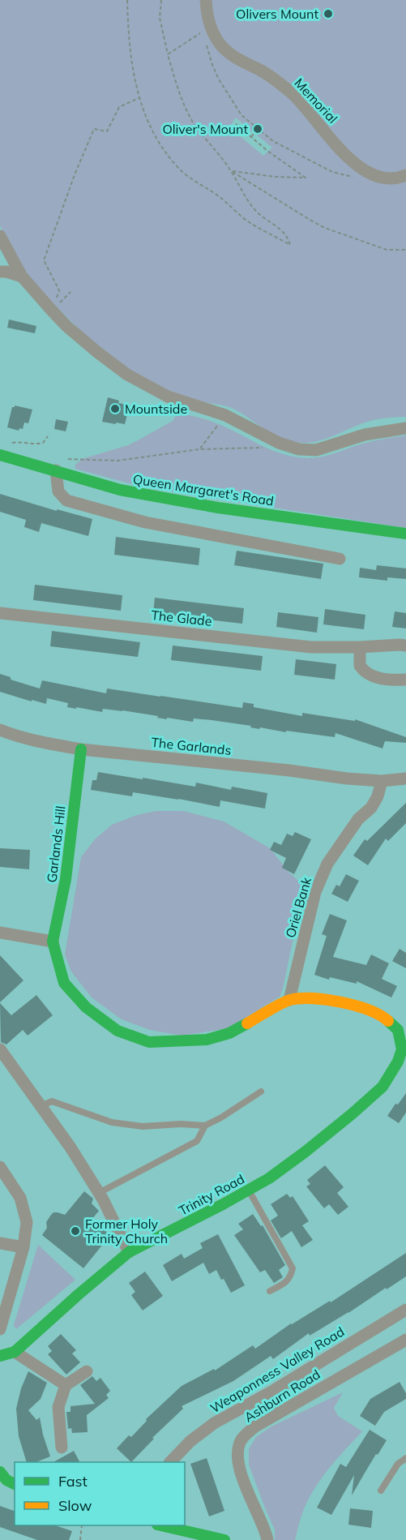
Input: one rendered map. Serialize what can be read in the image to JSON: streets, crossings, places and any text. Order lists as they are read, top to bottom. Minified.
{"streets":{"street":["Memorial","Queen Margaret's Road","The Glade","The Garlands","Garlands Hill","Oriel Bank","Trinity Road","Weaponness Valley Road","Ashburn Road"]},"crossings":[["The Garlands","Garlands Hill"],["The Garlands","Oriel Bank"]],"places":["Olivers Mount","Oliver's Mount","Mountside","Former Holy Trinity Church"],"legend":["Fast","Slow"]}
